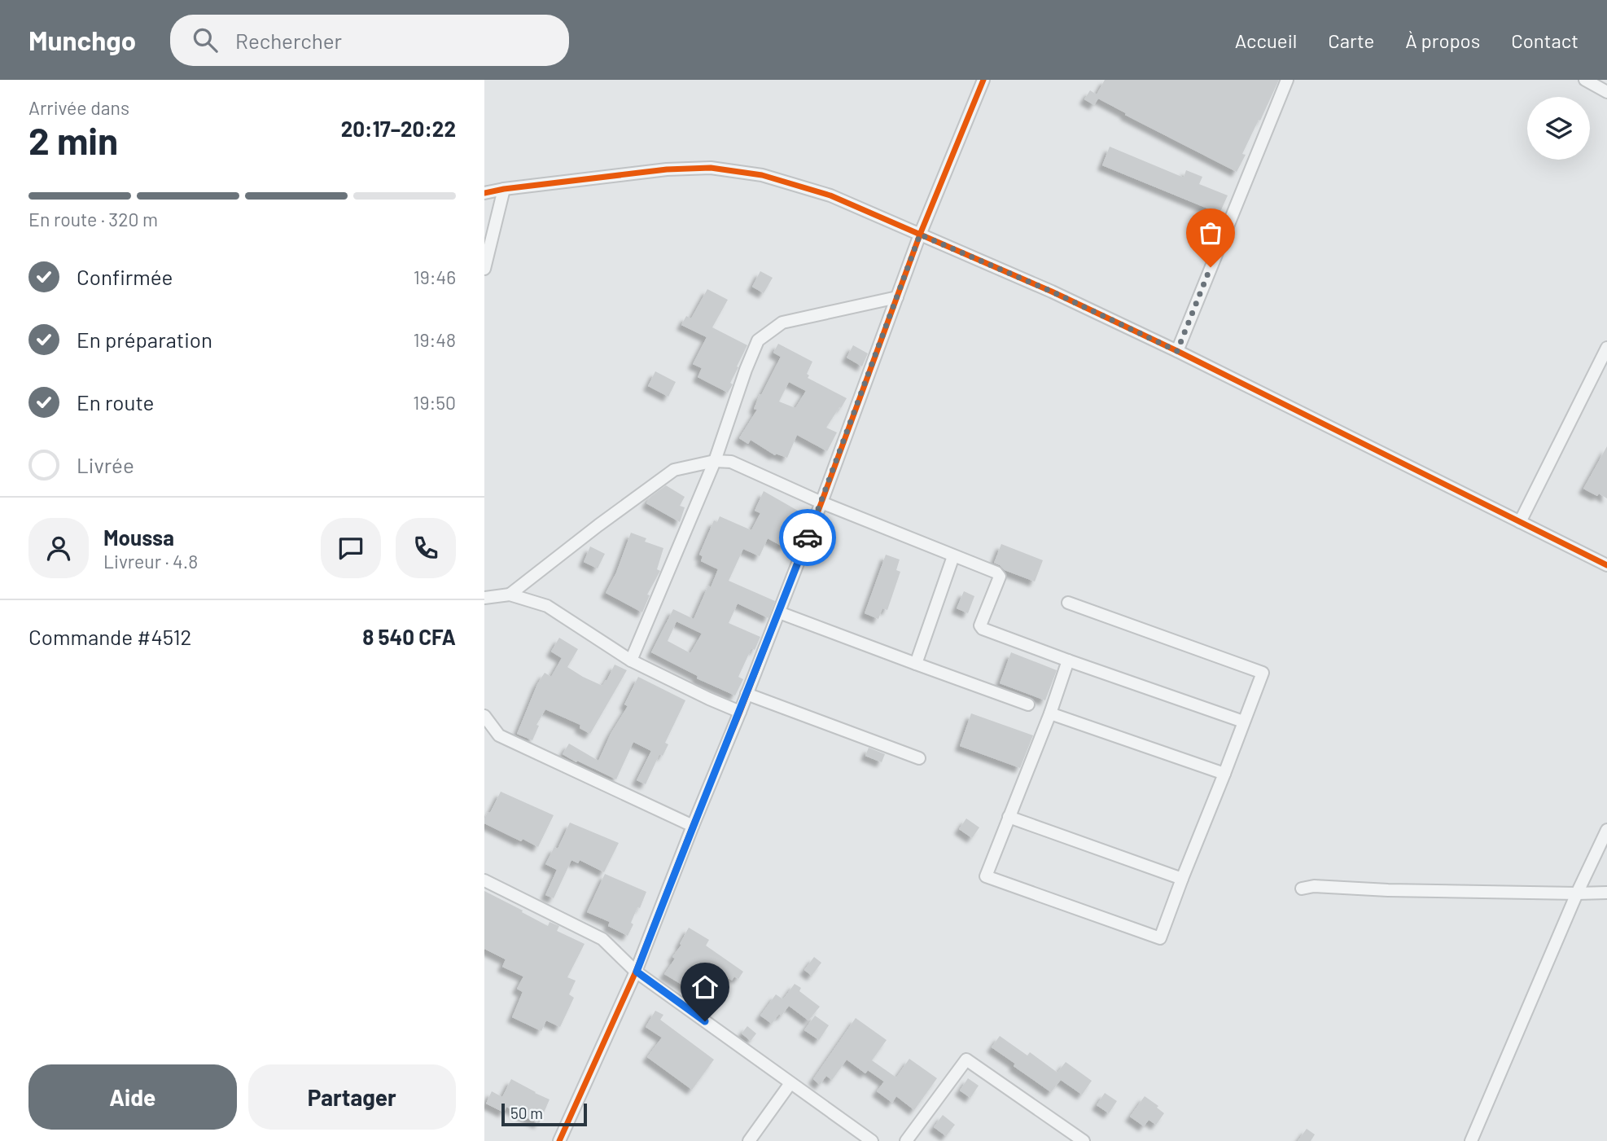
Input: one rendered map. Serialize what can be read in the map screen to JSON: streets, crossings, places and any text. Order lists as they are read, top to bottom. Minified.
{"scale_bar":"50 m","page":{"header":"Munchgo","search":"Rechercher","nav":["Accueil","Carte","À propos","Contact"],"heading":["2 min","Arrivée dans","20:17–20:22"],"panel":["Moussa","Livreur · 4.8","Commande #4512","8 540 CFA"],"bar":"En route · 320 m","list":[["Confirmée","19:46"],["En préparation","19:48"],["En route","19:50"],"Livrée"],"buttons":["Aide","Partager"],"scale":"50 m"}}
